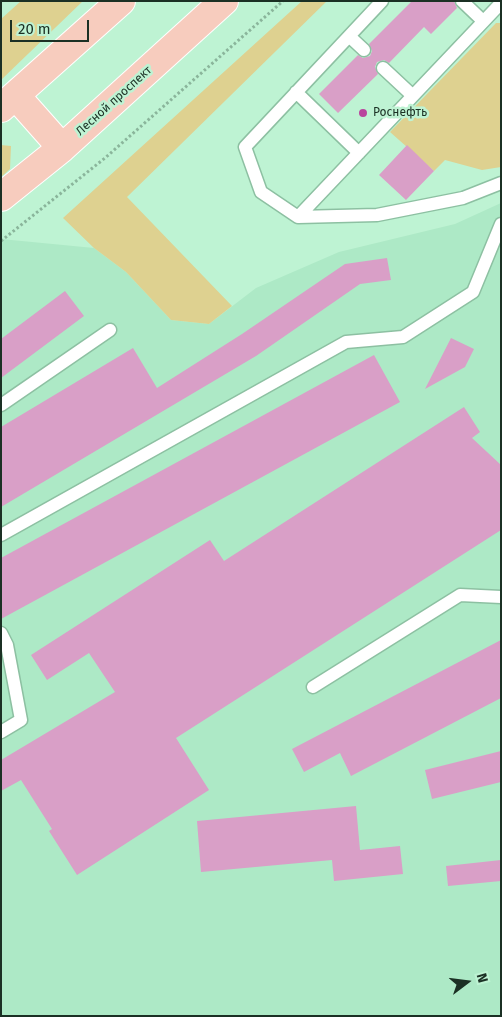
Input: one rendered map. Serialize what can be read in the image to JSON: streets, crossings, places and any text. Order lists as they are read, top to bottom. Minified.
{"streets":{"main road":["Лесной проспект"]},"places":["Роснефть"],"scale_bar":"20 m","north":"right"}
